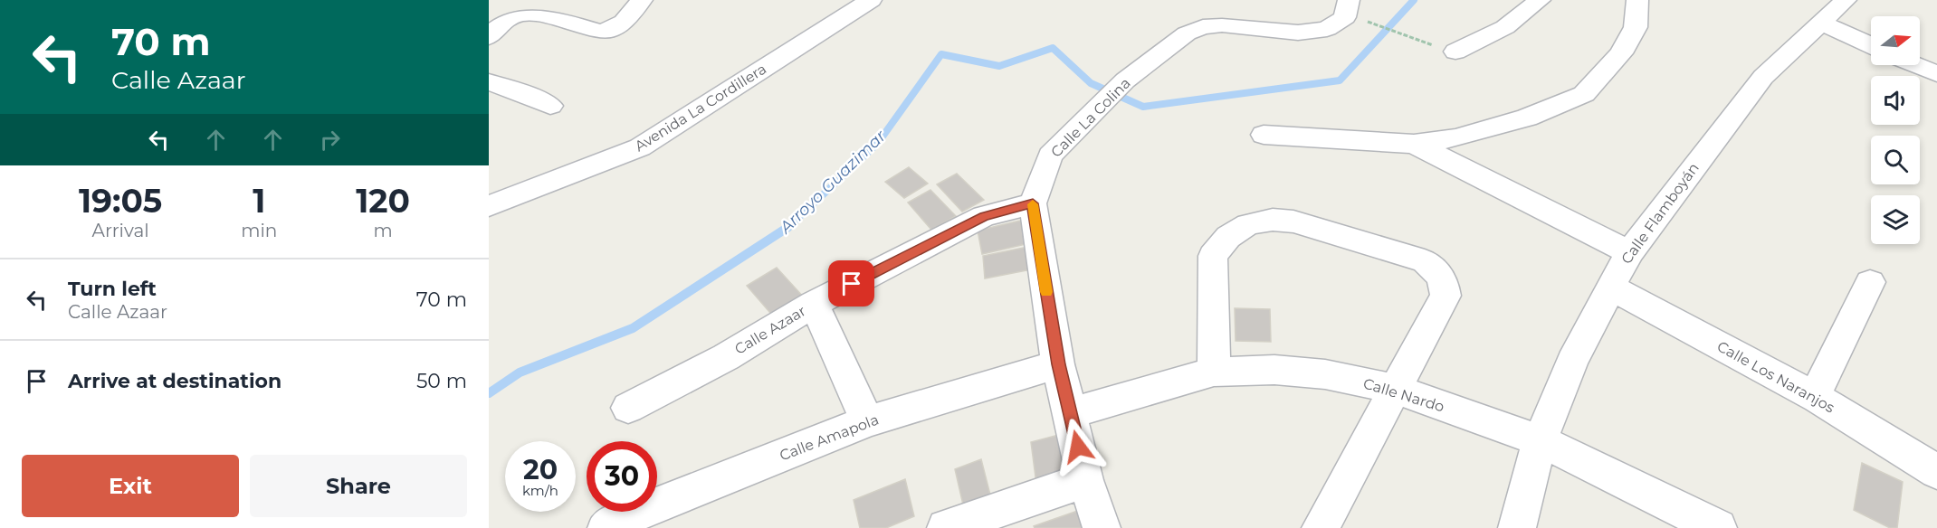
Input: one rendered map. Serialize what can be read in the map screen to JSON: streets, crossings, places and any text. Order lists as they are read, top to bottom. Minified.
{"streets":{"street":["Avenida La Cordillera","Calle La Colina","Calle Flamboyán","Calle Azaar","Calle Los Naranjos","Calle Nardo","Calle Amapola"]},"crossings":[["Calle La Colina","Calle Azaar"],["Calle La Colina","Calle Nardo"],["Calle La Colina","Calle Amapola"],["Calle Flamboyán","Calle Los Naranjos"],["Calle Flamboyán","Calle Nardo"]],"water":["Arroyo Guazimar"],"north":"right","page":{"turn":["70 m","Calle Azaar"],"eta":["19:05","Arrival","1","min","120","m"],"list":[{"name":"Turn left","note":"Calle Azaar","value":"70 m"},{"name":"Arrive at destination","value":"50 m"}],"speed":"20 km/h","limit":"30","buttons":["Exit","Share"]}}
